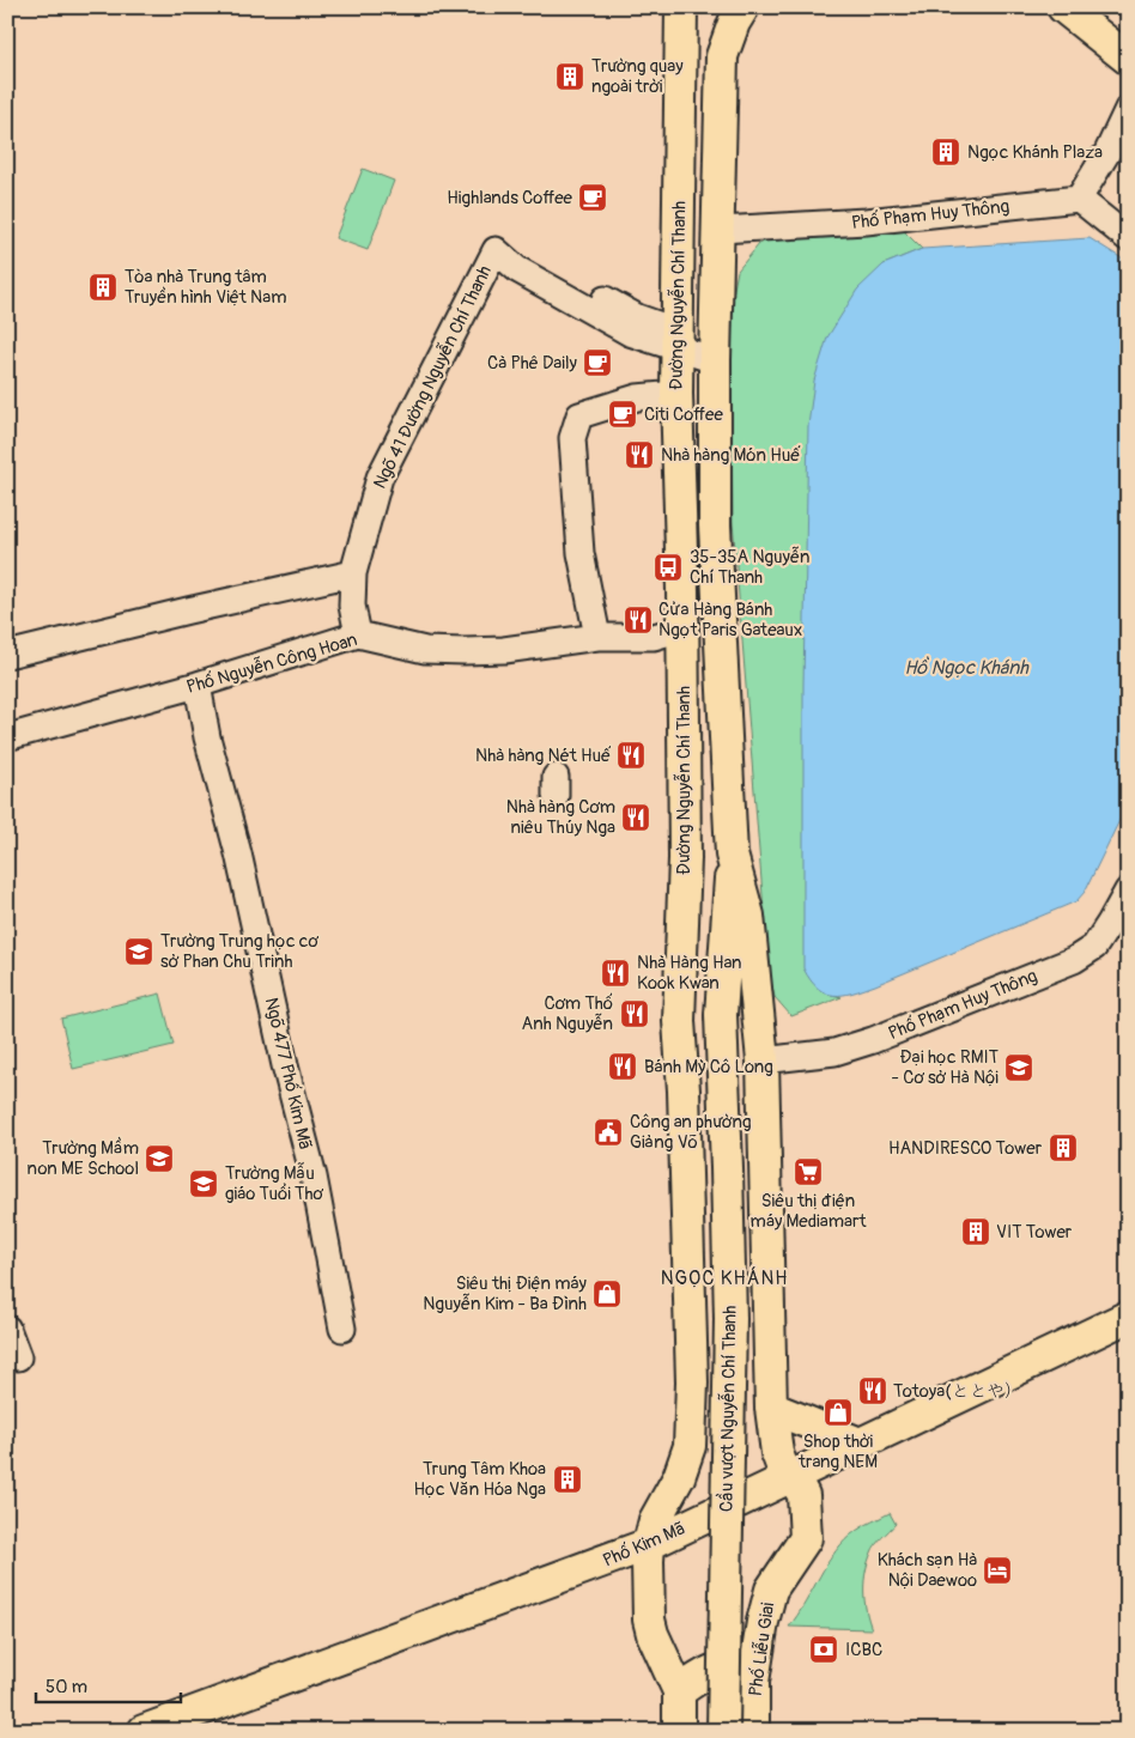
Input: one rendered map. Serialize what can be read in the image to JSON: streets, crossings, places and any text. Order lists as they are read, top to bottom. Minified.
{"streets":{"main road":["Đường Nguyễn Chí Thanh","Cầu vượt Nguyễn Chí Thanh","Phố Kim Mã","Phố Liễu Giai"],"street":["Phố Phạm Huy Thông","Ngõ 41 Đường Nguyễn Chí Thanh","Phố Nguyễn Công Hoan","Ngõ 477 Phố Kim Mã"]},"crossings":[["Đường Nguyễn Chí Thanh","Ngõ 41 Đường Nguyễn Chí Thanh"],["Đường Nguyễn Chí Thanh","Phố Nguyễn Công Hoan"],["Đường Nguyễn Chí Thanh","Cầu vượt Nguyễn Chí Thanh"],["Đường Nguyễn Chí Thanh","Phố Kim Mã"],["Ngõ 41 Đường Nguyễn Chí Thanh","Phố Nguyễn Công Hoan"],["Phố Nguyễn Công Hoan","Ngõ 477 Phố Kim Mã"],["Phố Kim Mã","Phố Liễu Giai"]],"districts":["NGỌC KHÁNH"],"water":["Hồ Ngọc Khánh"],"places":{"building":["Trường quay ngoài trời","Ngọc Khánh Plaza","Tòa nhà Trung tâm Truyền hình Việt Nam","HANDIRESCO Tower","VIT Tower","Trung Tâm Khoa Học Văn Hóa Nga"],"cafe":["Highlands Coffee","Cà Phê Daily","Citi Coffee"],"restaurant":["Nhà hàng Món Huế","Cửa Hàng Bánh Ngọt Paris Gateaux","Nhà hàng Nét Huế","Nhà hàng Cơm niêu Thúy Nga","Nhà Hàng Han Kook Kwan","Cơm Thố Anh Nguyễn","Bánh Mỳ Cô Long","Totoya(ととや）"],"bus stop":["35-35A Nguyễn Chí Thanh"],"school or university":["Trường Trung học cơ sở Phan Chu Trinh","Đại học RMIT - Cơ sở Hà Nội","Trường Mầm non ME School","Trường Mẫu giáo Tuổi Thơ"],"public building":["Công an phường Giảng Võ"],"supermarket":["Siêu thị điện máy Mediamart"],"shop":["Siêu thị Điện máy Nguyễn Kim - Ba Đình","Shop thời trang NEM"],"hotel":["Khách sạn Hà Nội Daewoo"],"bank":["ICBC"]},"scale_bar":"50 m"}
